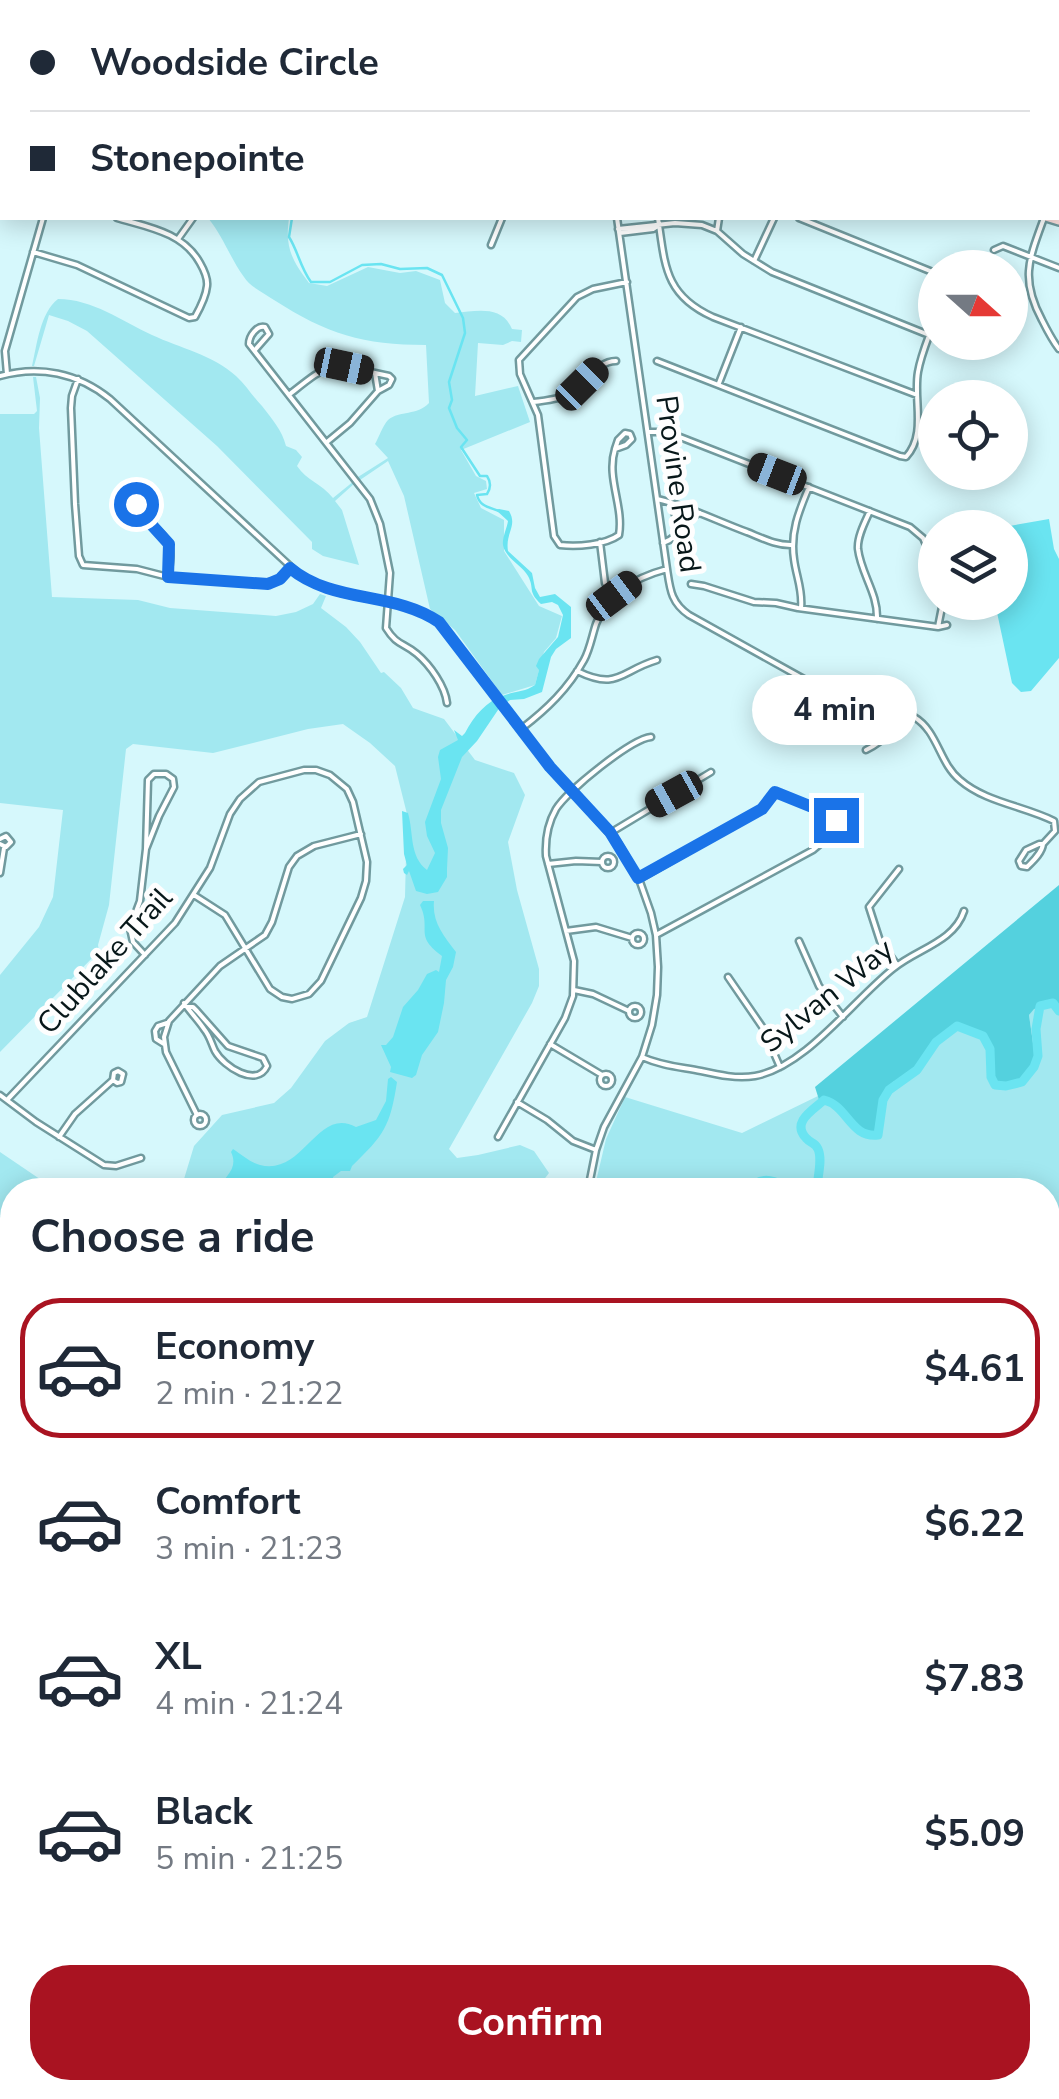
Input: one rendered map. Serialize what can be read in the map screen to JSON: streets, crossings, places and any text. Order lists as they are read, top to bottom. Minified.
{"streets":{"street":["Provine Road","Clublake Trail","Sylvan Way"]},"north":"right","page":{"banner":["Woodside Circle","Stonepointe"],"bubble":"4 min","heading":"Choose a ride","list":[{"name":"Economy","note":"2 min · 21:22","value":"$4.61"},{"name":"Comfort","note":"3 min · 21:23","value":"$6.22"},{"name":"XL","note":"4 min · 21:24","value":"$7.83"},{"name":"Black","note":"5 min · 21:25","value":"$5.09"}],"buttons":"Confirm"}}
